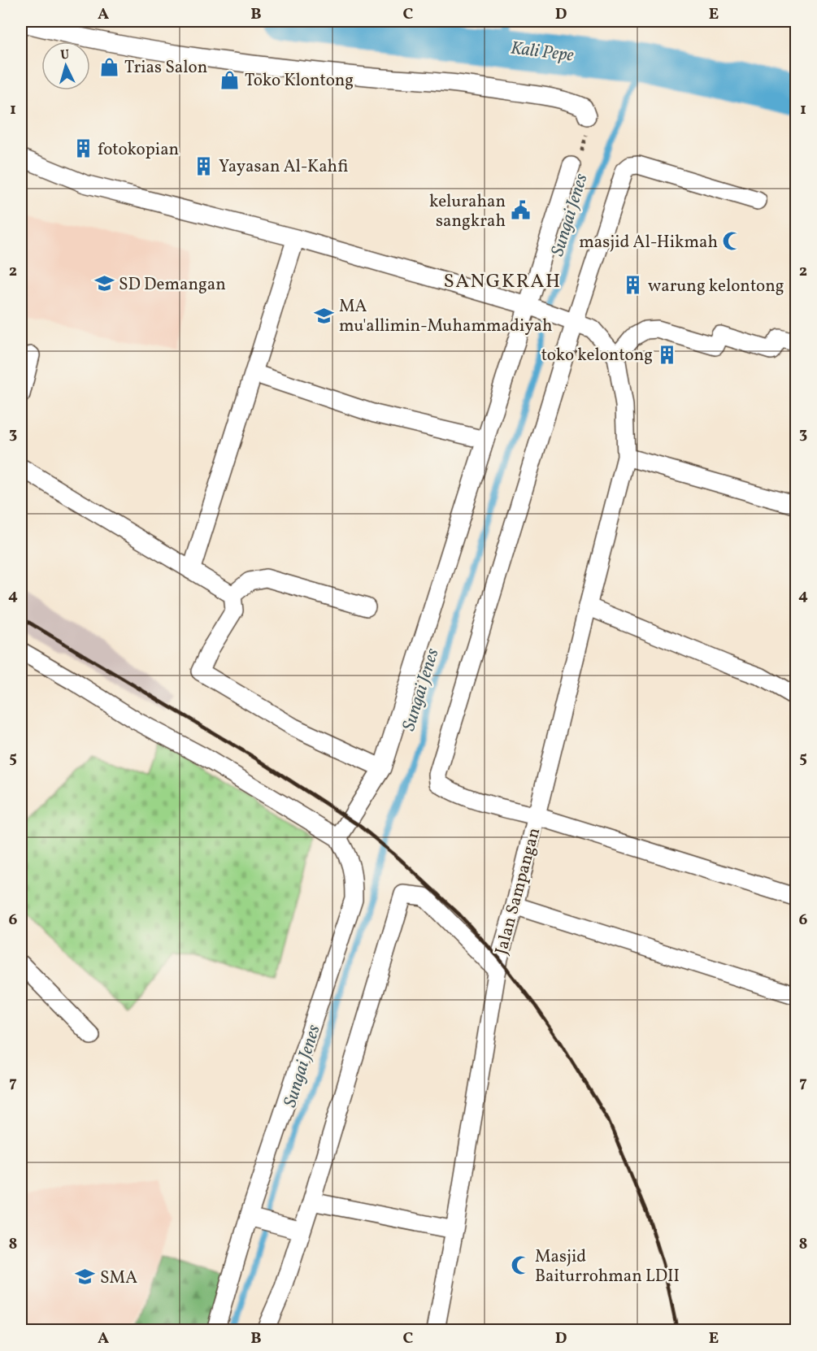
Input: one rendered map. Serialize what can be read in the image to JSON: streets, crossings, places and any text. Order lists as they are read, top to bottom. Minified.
{"streets":{"street":["Jalan Sampangan"]},"districts":["SANGKRAH"],"water":["Kali Pepe","Sungai Jenes"],"places":{"shop":["Trias Salon","Toko Klontong"],"building":["fotokopian","Yayasan Al-Kahfi","warung kelontong","toko kelontong"],"public building":["kelurahan sangkrah"],"mosque":["masjid Al-Hikmah","Masjid Baiturrohman LDII"],"school or university":["SD Demangan","MA mu'allimin-Muhammadiyah","SMA"]},"north":"top","grid":{"columns":["A","B","C","D","E"],"rows":["1","2","3","4","5","6","7","8"]}}
